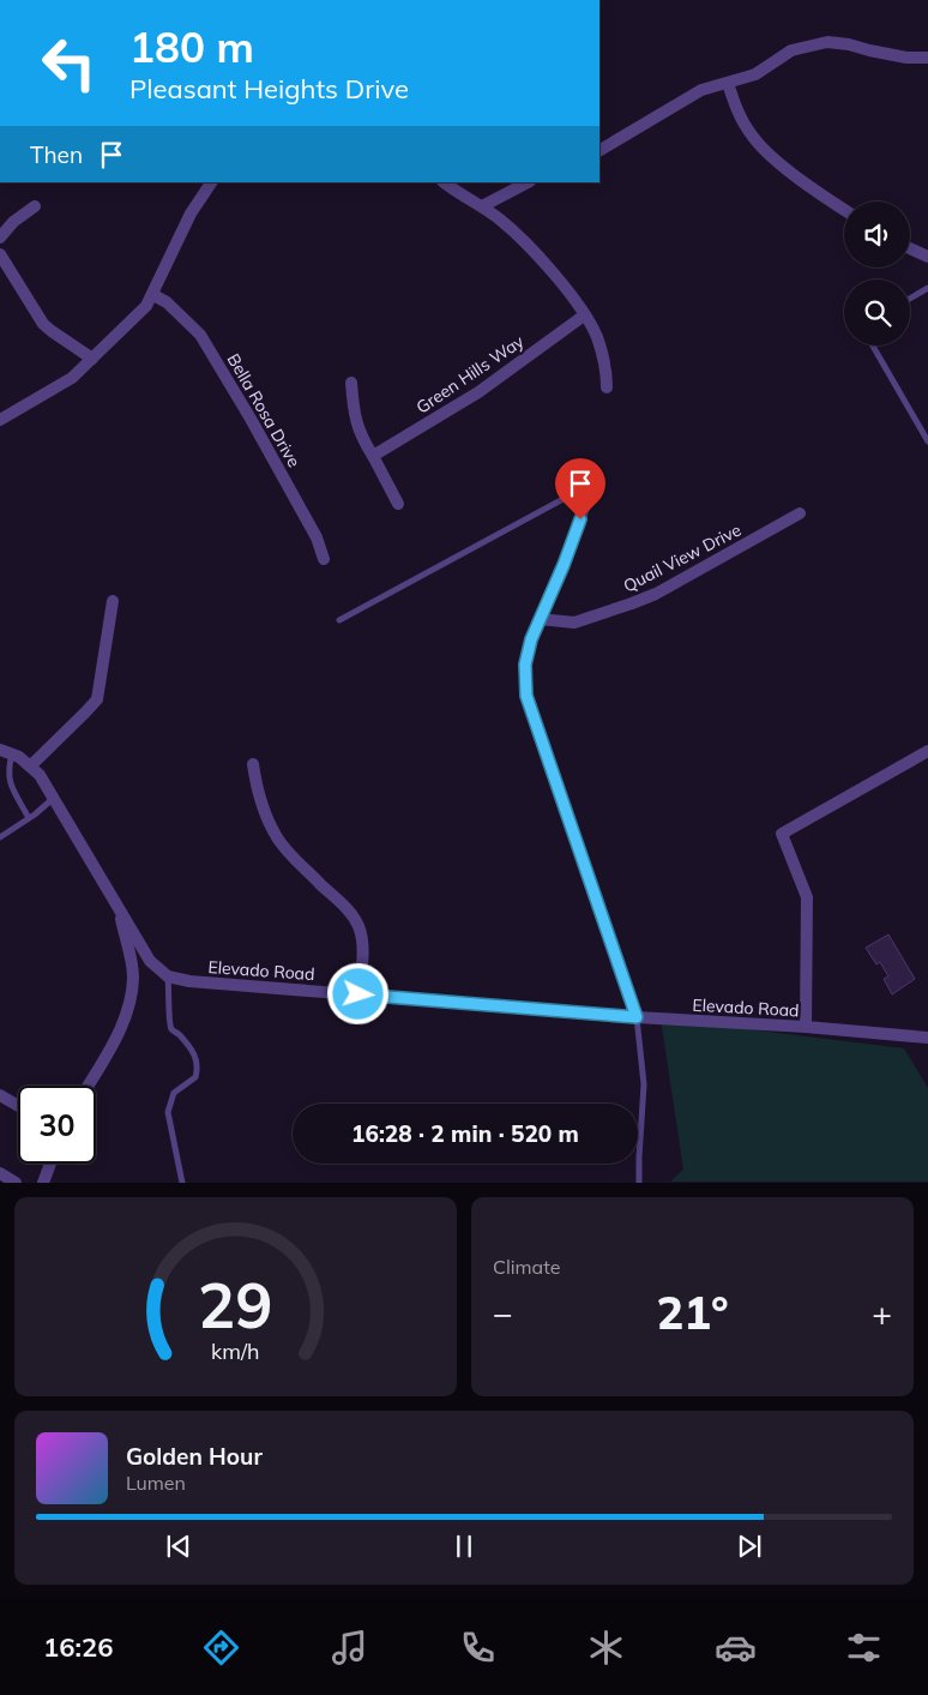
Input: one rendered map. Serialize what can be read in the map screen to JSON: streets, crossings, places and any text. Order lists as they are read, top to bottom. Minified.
{"streets":{"street":["Green Hills Way","Bella Rosa Drive","Quail View Drive","Elevado Road"]},"page":{"turn":["180 m","Pleasant Heights Drive"],"then":"Then","limit":"30","trip":"16:28 · 2 min · 520 m","tile":"Climate","heat":["−","21°","+"],"song":["Golden Hour","Lumen"],"tabs":"16:26","gauge":["29","km/h"]}}
